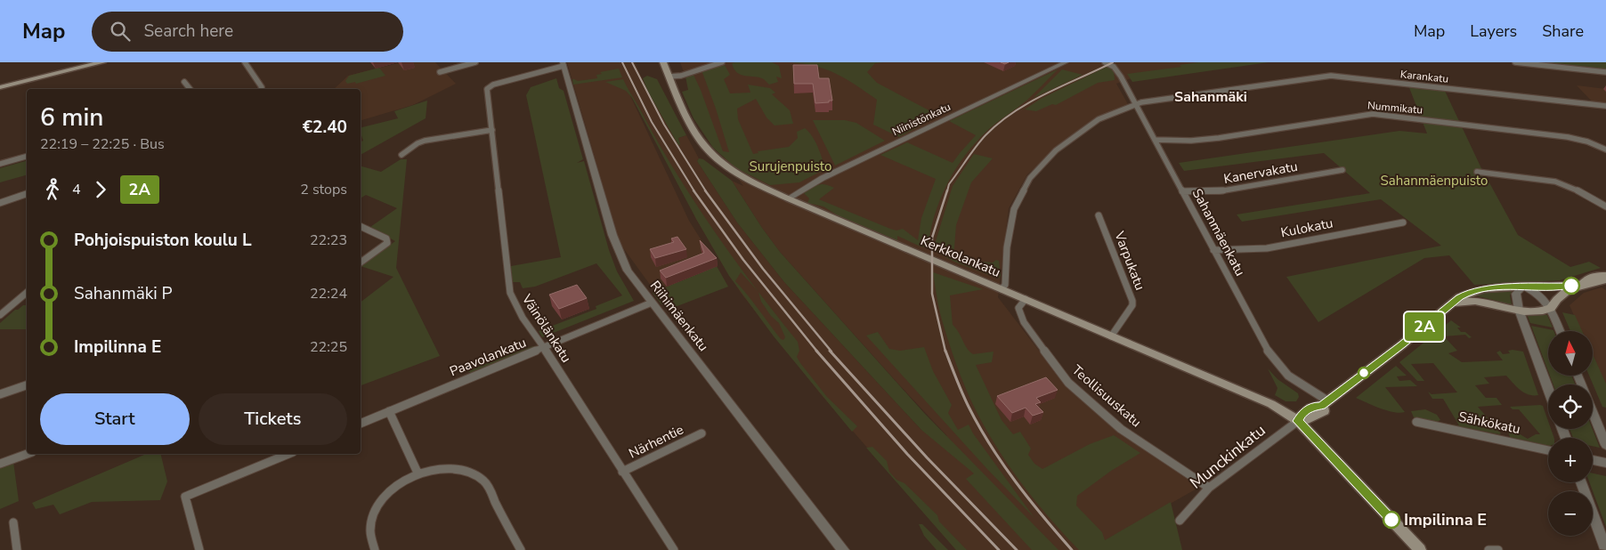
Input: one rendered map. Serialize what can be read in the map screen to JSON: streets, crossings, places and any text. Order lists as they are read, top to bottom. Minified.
{"streets":{"main road":["Kerkkolankatu","Munckinkatu"],"street":["Karankatu","Nummikatu","Niinistönkatu","Kanervakatu","Kulokatu","Sahanmäenkatu","Varpukatu","Riihimäenkatu","Väinölänkatu","Paavolankatu","Teollisuuskatu","Sähkökatu","Närhentie"]},"crossings":[["Karankatu","Sahanmäenkatu"],["Nummikatu","Sahanmäenkatu"],["Niinistönkatu","Kerkkolankatu"],["Kanervakatu","Sahanmäenkatu"],["Kulokatu","Sahanmäenkatu"],["Sahanmäenkatu","Munckinkatu"],["Kerkkolankatu","Varpukatu"],["Kerkkolankatu","Teollisuuskatu"],["Kerkkolankatu","Munckinkatu"],["Riihimäenkatu","Väinölänkatu"],["Riihimäenkatu","Paavolankatu"],["Väinölänkatu","Paavolankatu"],["Väinölänkatu","Närhentie"],["Teollisuuskatu","Munckinkatu"]],"districts":["Sahanmäki"],"parks":["Surujenpuisto","Sahanmäenpuisto"],"places":["Impilinna E"],"lines":["bus line 2A"],"north":"top","page":{"header":"Map","search":"Search here","nav":["Map","Layers","Share"],"on_map":"2A","heading":["6 min","22:19 – 22:25 · Bus","€2.40"],"legs":["4","2A","2 stops"],"list":[{"name":"Pohjoispuiston koulu L","value":"22:23"},{"name":"Sahanmäki P","value":"22:24"},{"name":"Impilinna E","value":"22:25"}],"map_buttons":["+","−"],"buttons":["Start","Tickets"]}}
